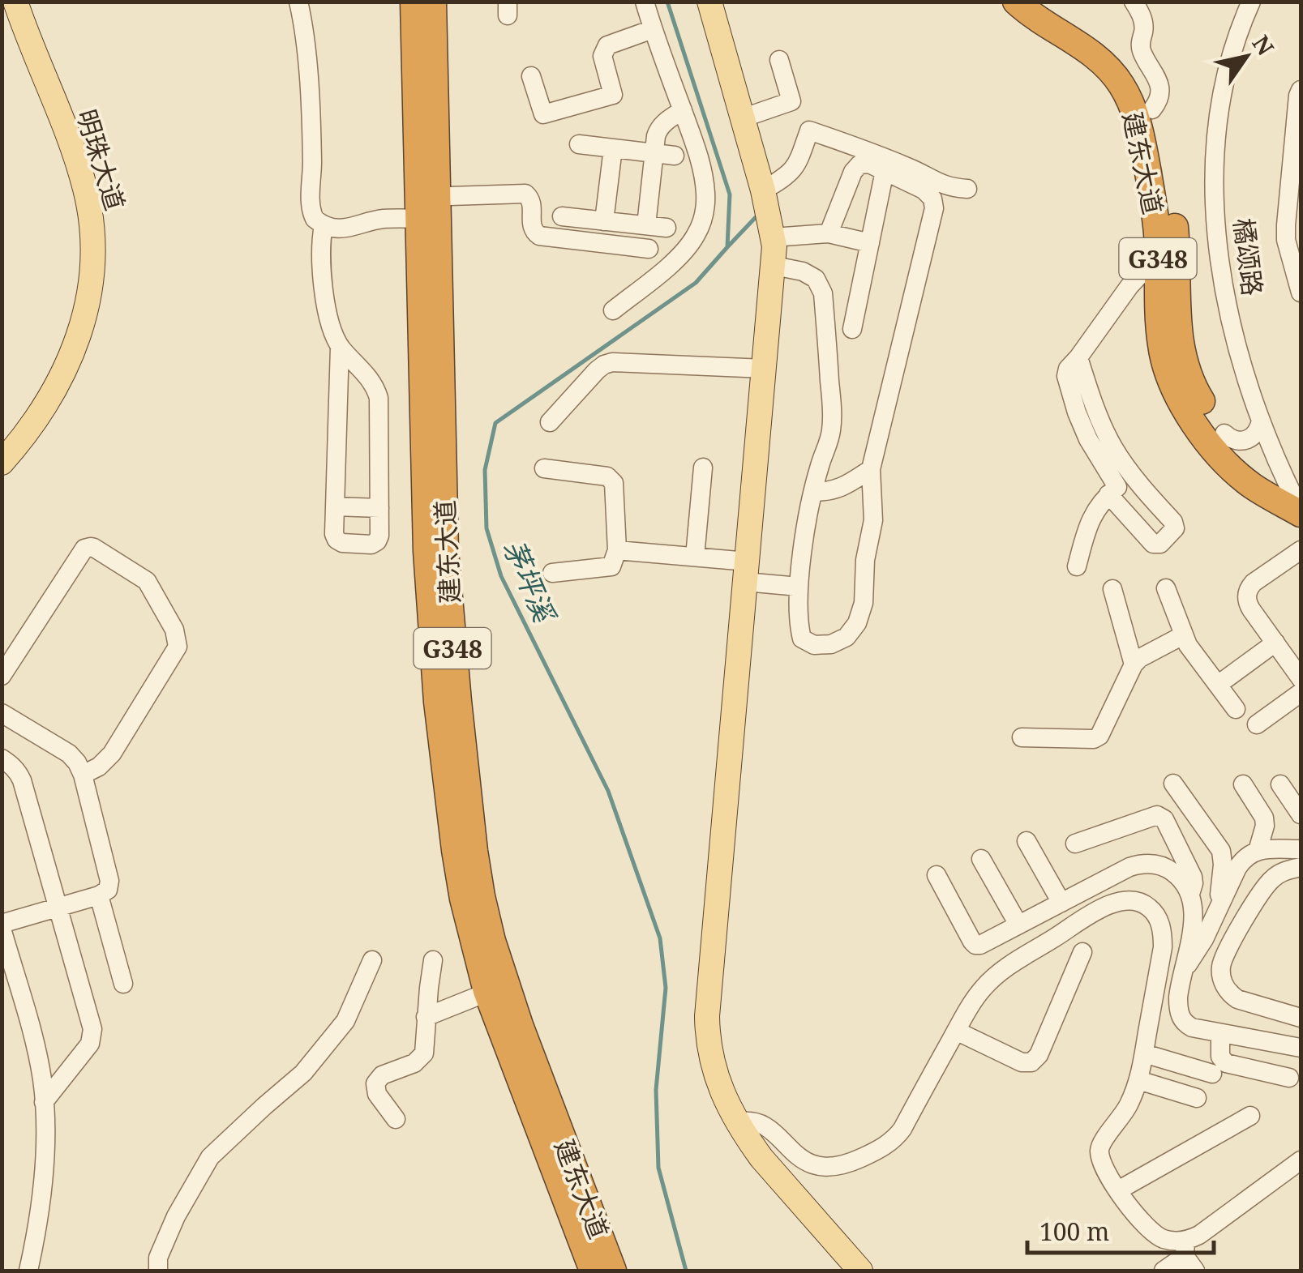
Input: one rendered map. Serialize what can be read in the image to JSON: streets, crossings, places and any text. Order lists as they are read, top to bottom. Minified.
{"streets":{"highway":["建东大道","G348"],"main road":["明珠大道"],"street":["橘颂路"]},"crossings":[["建东大道","橘颂路"]],"water":["茅坪溪"],"scale_bar":"100 m","north":"top right"}
